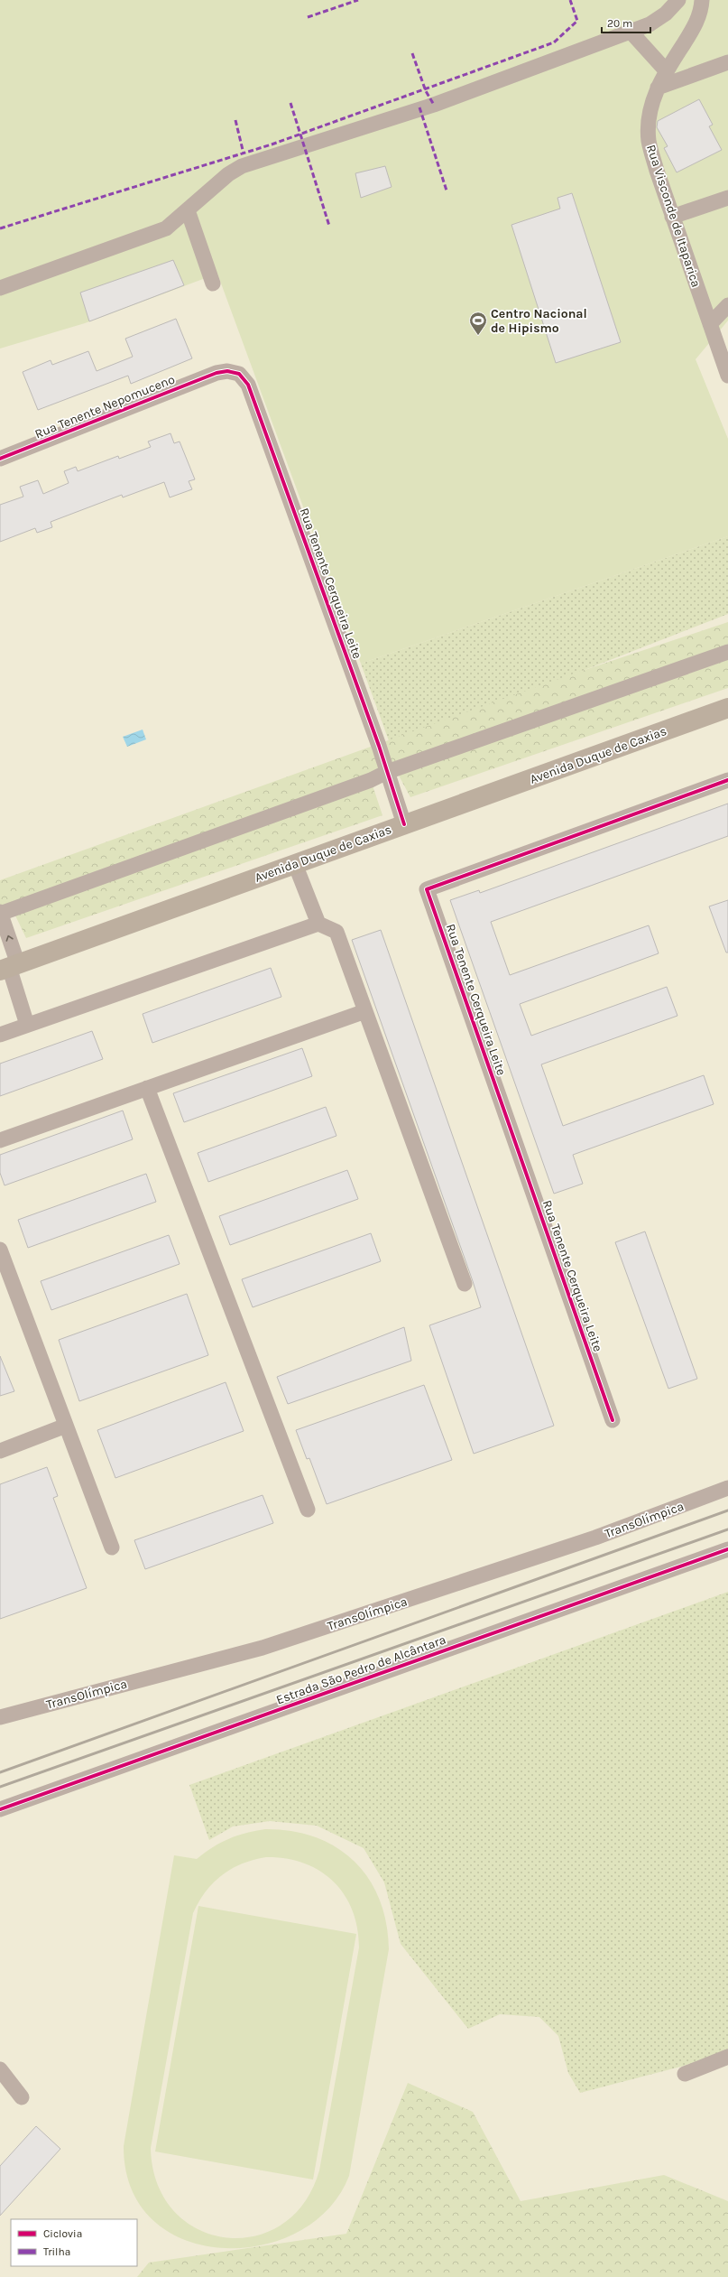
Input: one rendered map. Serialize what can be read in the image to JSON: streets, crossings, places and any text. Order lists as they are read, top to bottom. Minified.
{"streets":{"main road":["Avenida Duque de Caxias"],"street":["Rua Visconde de Itaparica","Rua Tenente Nepomuceno","Rua Tenente Cerqueira Leite","TransOlímpica","Estrada São Pedro de Alcântara"]},"crossings":[["Rua Tenente Nepomuceno","Rua Tenente Cerqueira Leite"],["Rua Tenente Cerqueira Leite","Avenida Duque de Caxias"]],"places":{"sports":["Centro Nacional de Hipismo"]},"legend":["Ciclovia","Trilha"],"scale_bar":"20 m"}
